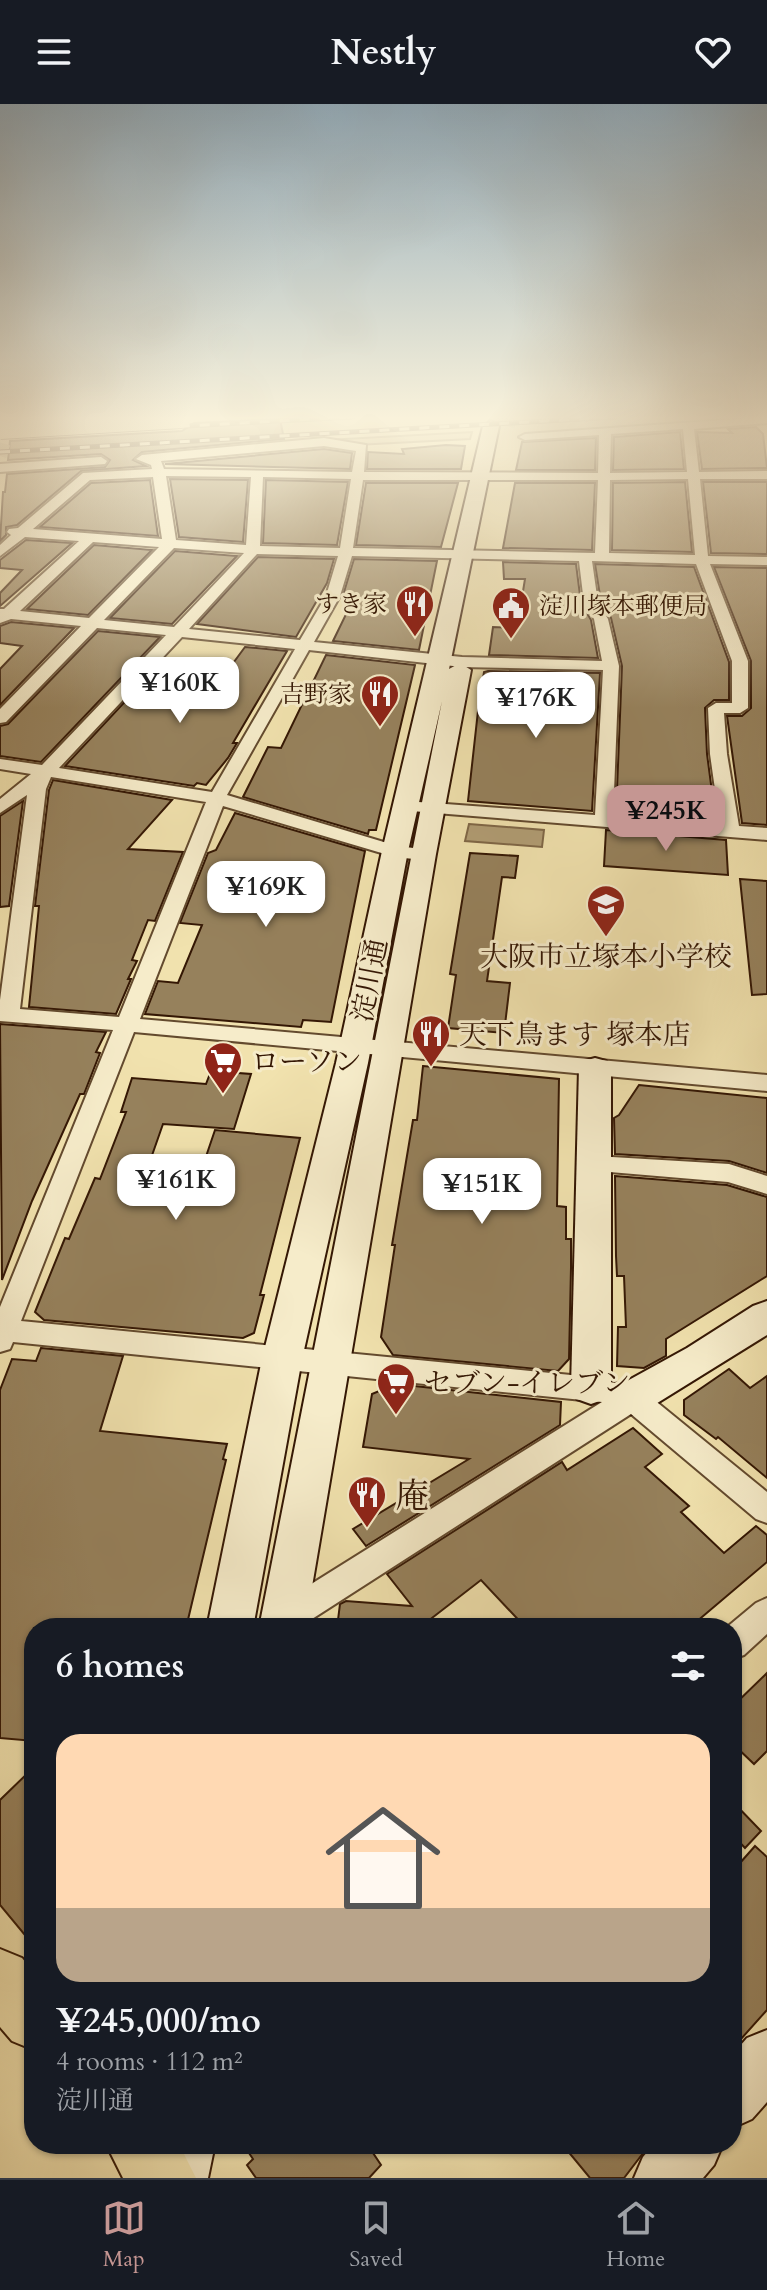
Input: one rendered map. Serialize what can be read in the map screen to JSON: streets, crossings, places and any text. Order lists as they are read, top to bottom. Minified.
{"streets":{"street":["淀川通"]},"places":{"restaurant":["すき家","吉野家","天下鳥ます 塚本店","庵"],"public building":["淀川塚本郵便局"],"school or university":["大阪市立塚本小学校"],"supermarket":["ローソン","セブン-イレブン"]},"page":{"header":"Nestly","price":["¥160K","¥176K","¥245K","¥169K","¥161K","¥151K"],"heading":"6 homes","list":[{"name":"¥245,000/mo","note":"4 rooms · 112 m² · 淀川通"}],"tabs":["Map","Saved","Home"]}}
